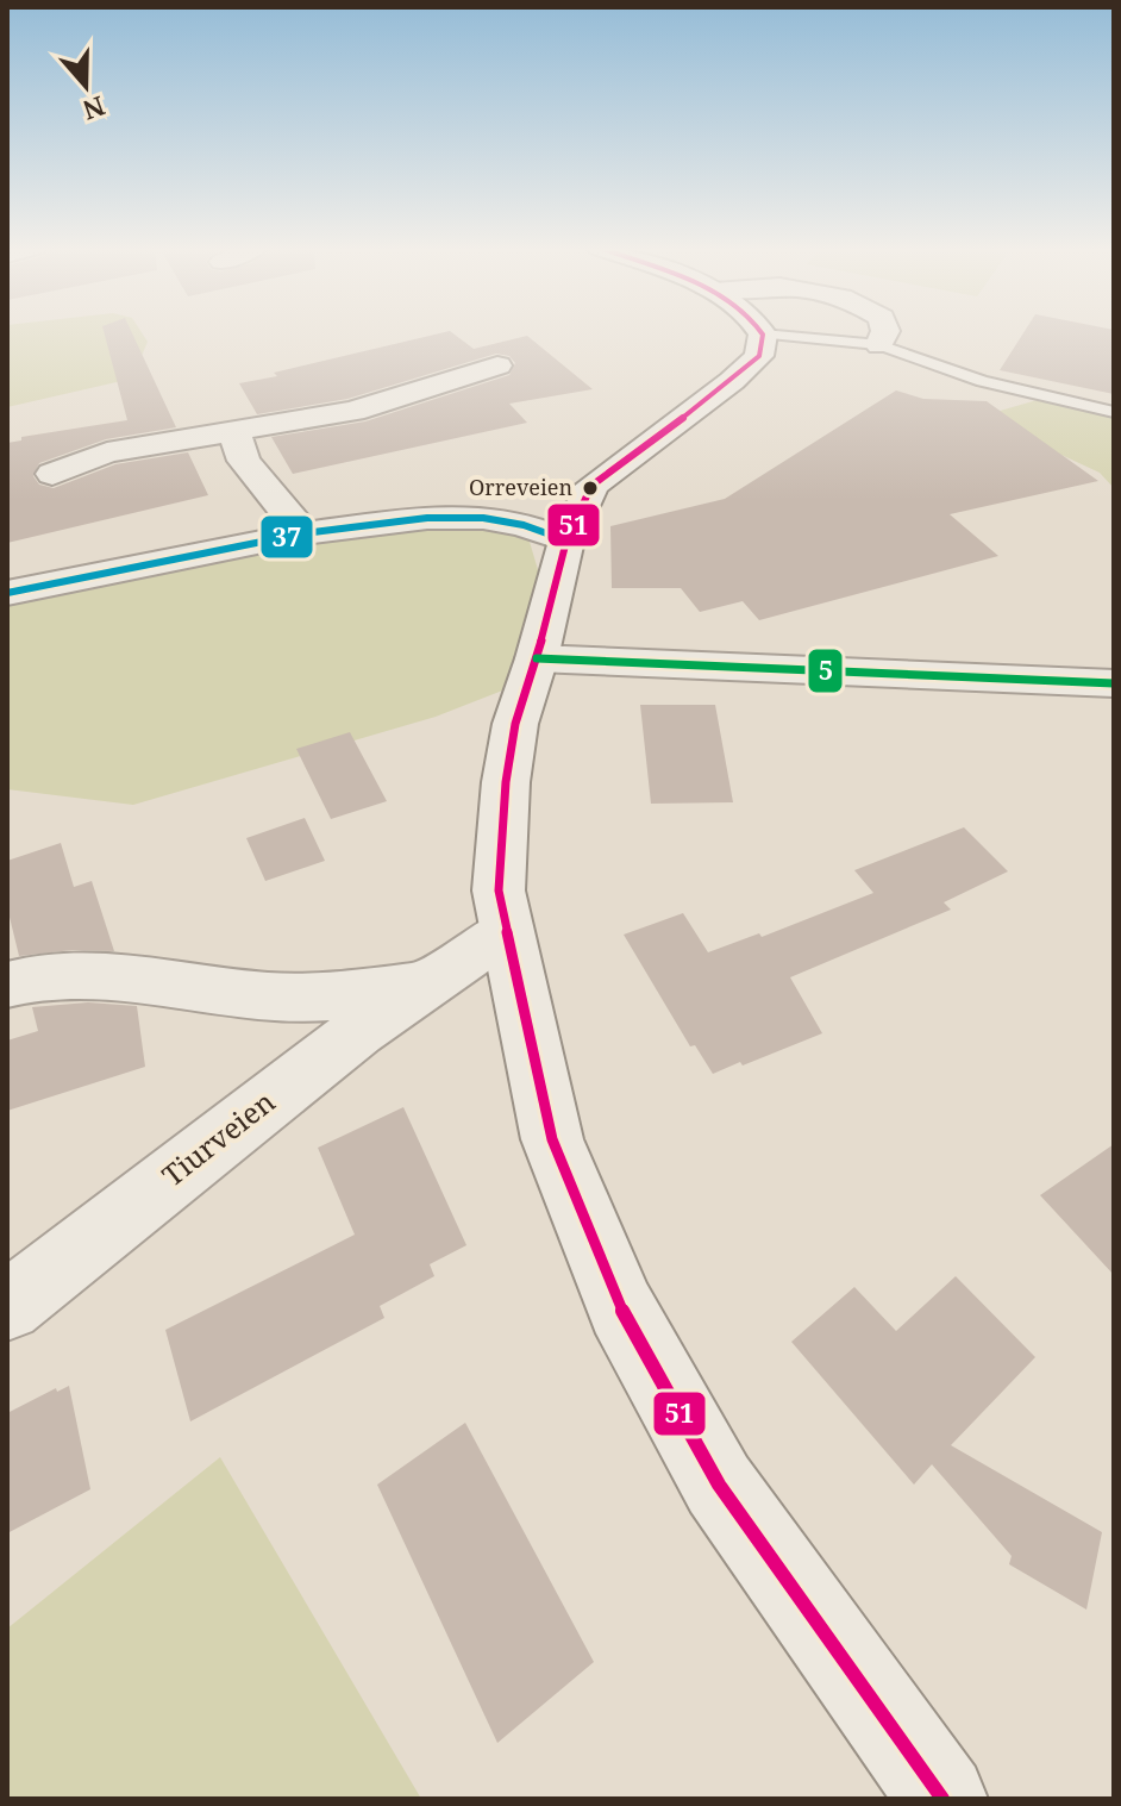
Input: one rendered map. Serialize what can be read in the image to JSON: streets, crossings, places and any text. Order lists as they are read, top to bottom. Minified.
{"streets":{"street":["Tiurveien"]},"places":["Orreveien"],"lines":["transit line 51","transit line 37","transit line 5"],"north":"bottom"}
